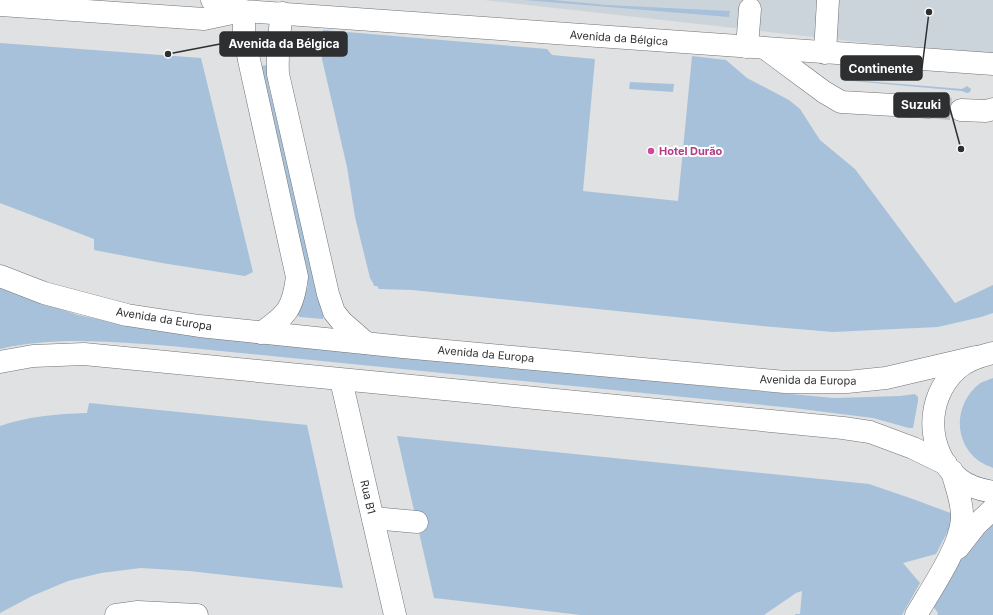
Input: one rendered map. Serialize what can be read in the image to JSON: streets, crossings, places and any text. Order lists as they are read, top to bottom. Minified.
{"streets":{"main road":["Avenida da Bélgica","Avenida da Europa","Rua B1"]},"places":["Continente","Avenida da Bélgica","Suzuki","Hotel Durão"]}
